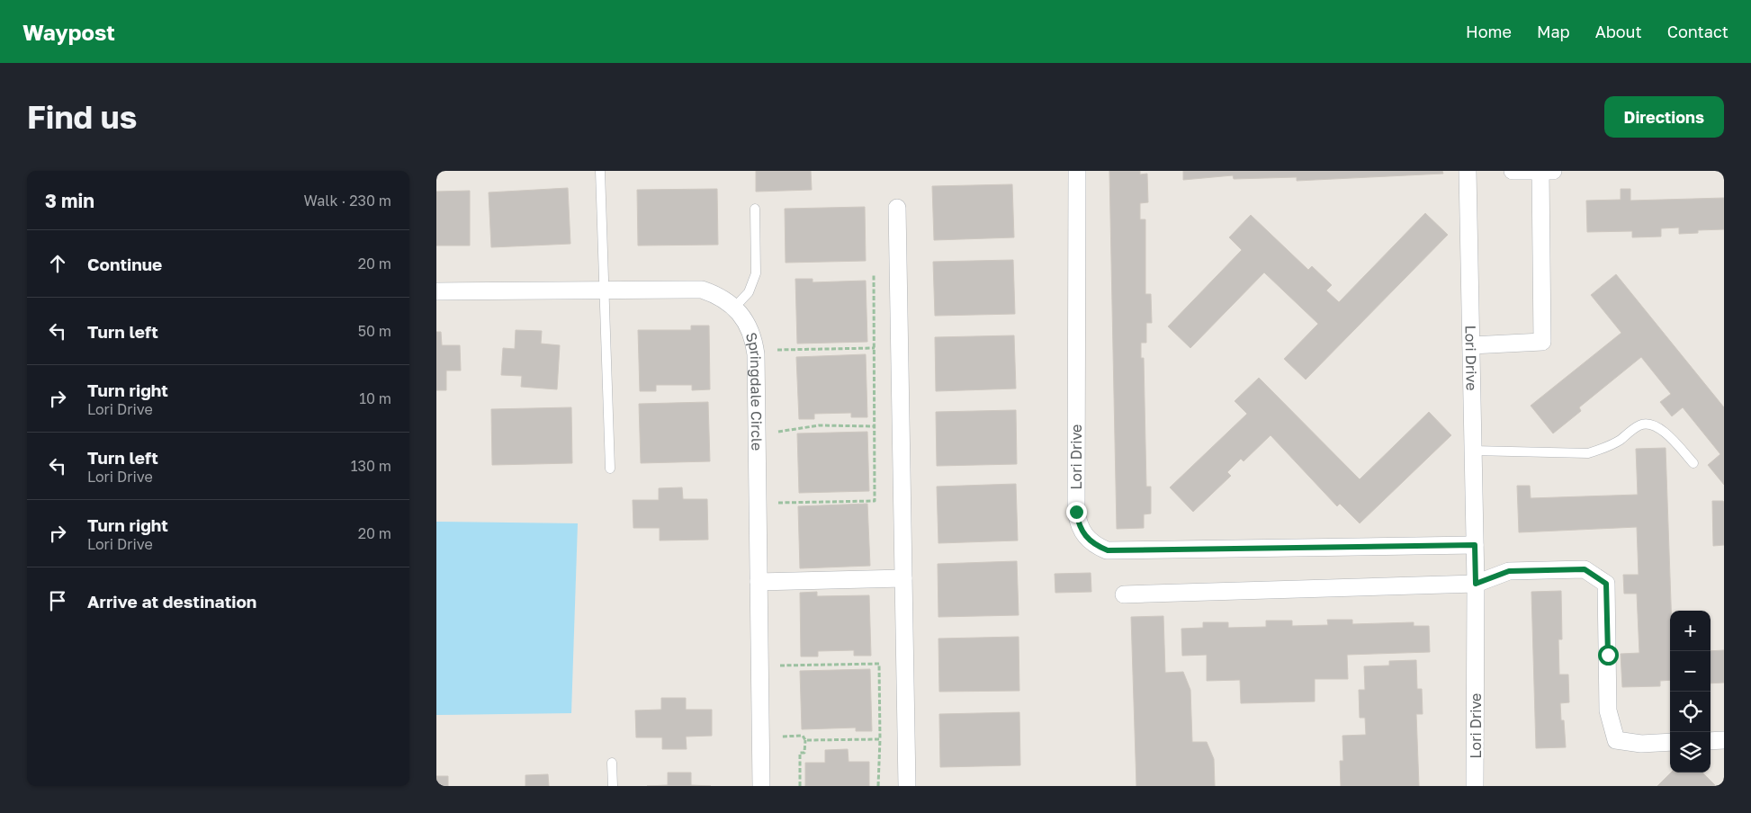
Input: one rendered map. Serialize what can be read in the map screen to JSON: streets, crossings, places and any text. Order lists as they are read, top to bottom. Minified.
{"streets":{"street":["Lori Drive","Springdale Circle"]},"page":{"header":"Waypost","nav":["Home","Map","About","Contact"],"buttons":"Directions","title":"Find us","heading":["3 min","Walk · 230 m"],"list":[["Continue","20 m"],["Turn left","50 m"],["Turn right","Lori Drive","10 m"],["Turn left","Lori Drive","130 m"],["Turn right","Lori Drive","20 m"],"Arrive at destination"],"map_buttons":["+","−"]}}
